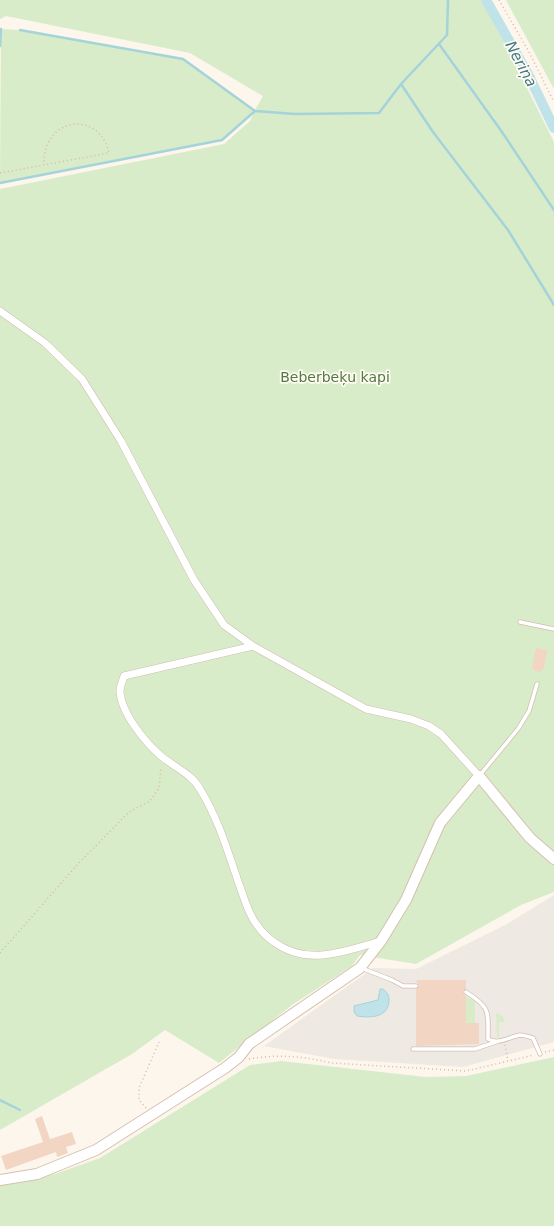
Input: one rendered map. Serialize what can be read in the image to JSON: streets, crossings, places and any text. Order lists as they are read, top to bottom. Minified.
{"water":["Neriņa"],"parks":["Beberbeķu kapi"]}
